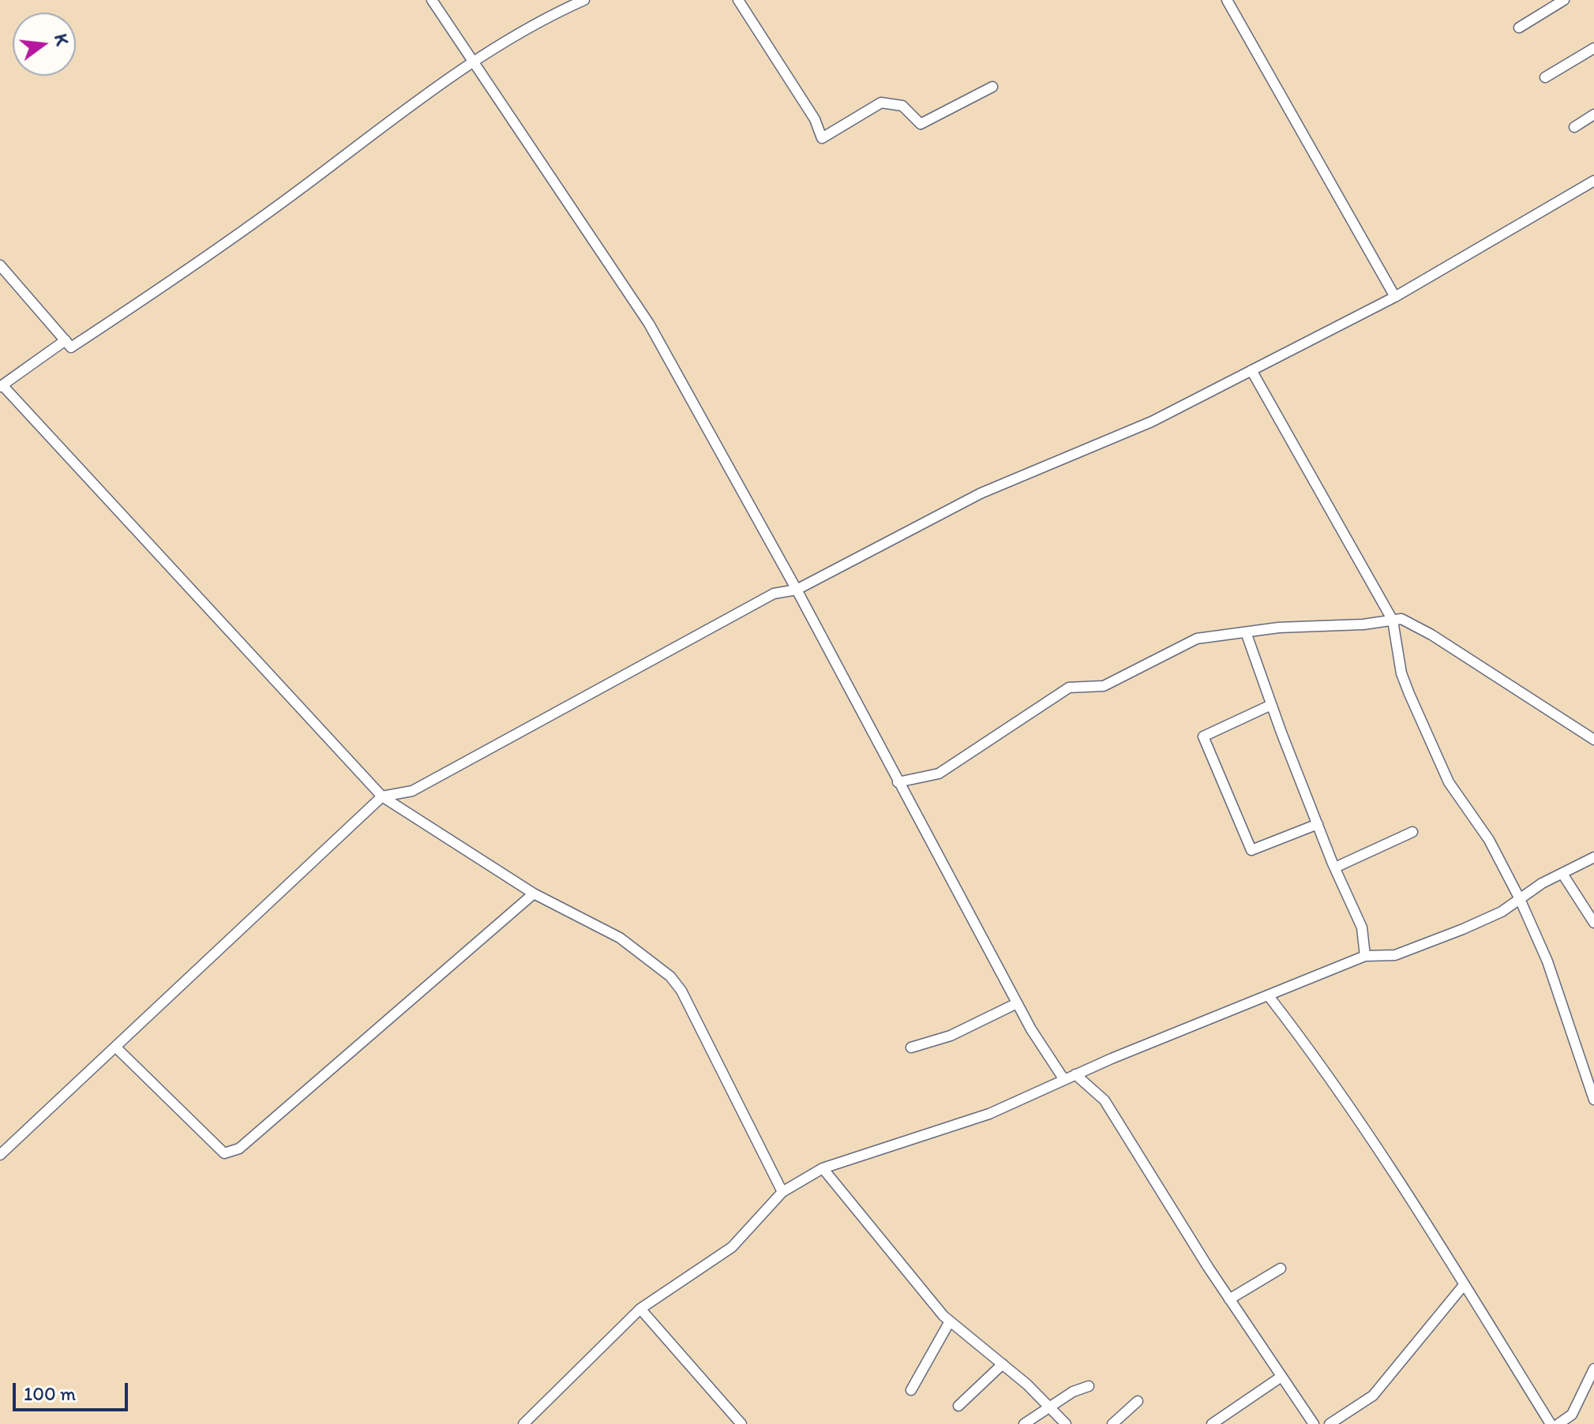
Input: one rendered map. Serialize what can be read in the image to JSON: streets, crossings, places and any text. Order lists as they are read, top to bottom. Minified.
{"scale_bar":"100 m","north":"right"}
